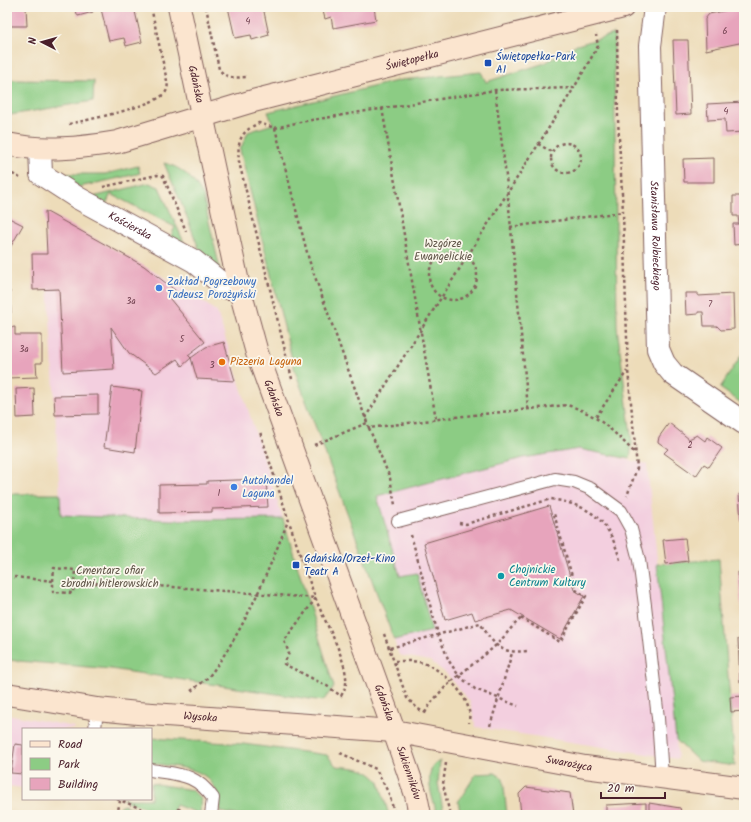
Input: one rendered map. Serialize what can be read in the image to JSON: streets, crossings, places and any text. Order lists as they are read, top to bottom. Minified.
{"streets":{"street":["Świętopełka","Gdańska","Kościerska","Stanisława Rolbieckiego","Wysoka","Swarożyca","Sukienników"]},"crossings":[["Świętopełka","Gdańska"],["Gdańska","Kościerska"],["Gdańska","Wysoka"],["Gdańska","Swarożyca"],["Gdańska","Sukienników"],["Wysoka","Swarożyca"],["Wysoka","Sukienników"],["Swarożyca","Sukienników"]],"parks":["Wzgórze Ewangelickie","Cmentarz ofiar zbrodni hitlerowskich"],"places":{"transit":["Świętopełka-Park A1","Gdańska/Orzeł-Kino Teatr A"],"other":["Zakład Pogrzebowy Tadeusz Porożyński","Pizzeria Laguna","Autohandel Laguna","Chojnickie Centrum Kultury"]},"house_numbers":["4","6","4","3a","7","5","3a","3","2","1"],"legend":["Road","Park","Building"],"scale_bar":"20 m","north":"left"}
